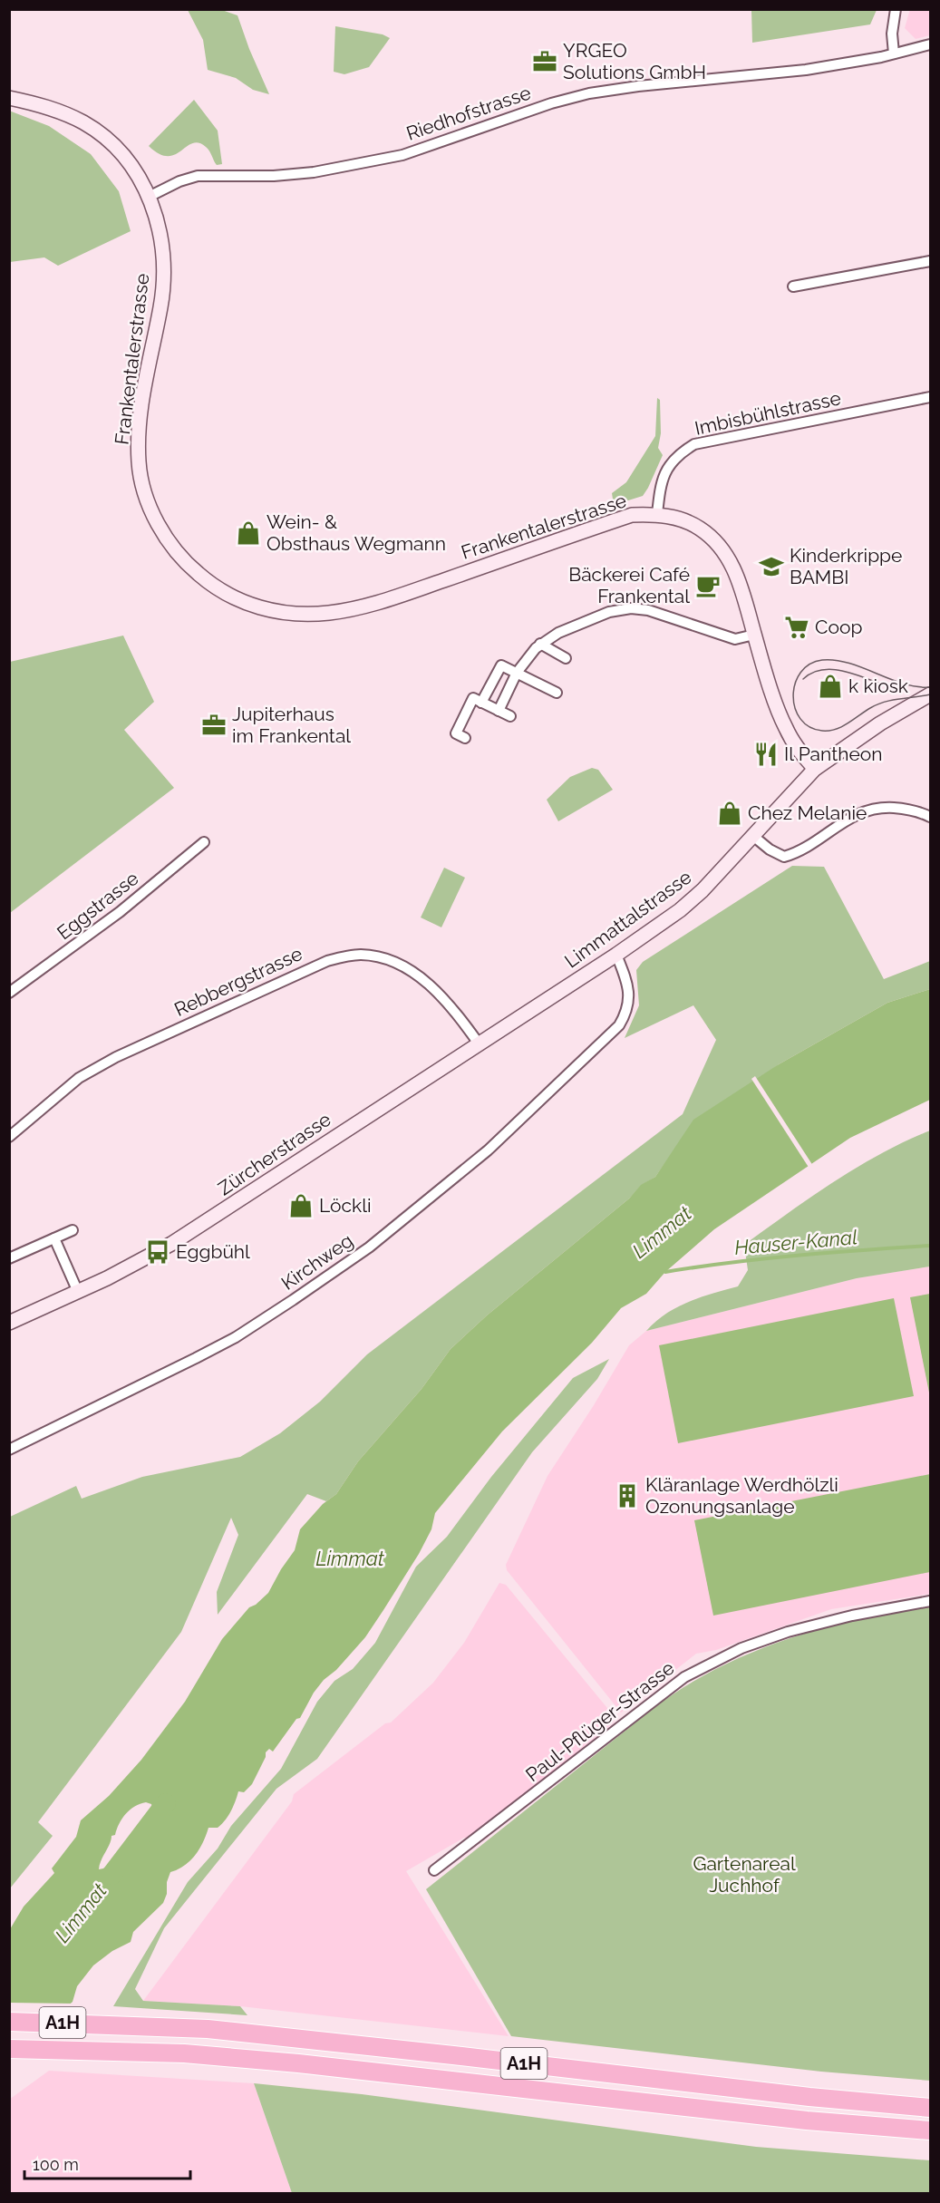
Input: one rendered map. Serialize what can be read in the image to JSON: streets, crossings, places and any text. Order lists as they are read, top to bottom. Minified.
{"streets":{"highway":["A1H"],"main road":["Frankentalerstrasse","Limmattalstrasse","Zürcherstrasse"],"street":["Riedhofstrasse","Imbisbühlstrasse","Eggstrasse","Rebbergstrasse","Kirchweg","Paul-Pflüger-Strasse"]},"crossings":[["Riedhofstrasse","Frankentalerstrasse"],["Frankentalerstrasse","Imbisbühlstrasse"],["Frankentalerstrasse","Limmattalstrasse"],["Limmattalstrasse","Rebbergstrasse"],["Limmattalstrasse","Zürcherstrasse"],["Limmattalstrasse","Kirchweg"],["Rebbergstrasse","Zürcherstrasse"]],"water":["Limmat","Hauser-Kanal"],"parks":["Gartenareal Juchhof"],"places":{"office":["YRGEO Solutions GmbH","Jupiterhaus im Frankental"],"shop":["Wein- & Obsthaus Wegmann","k kiosk","Chez Melanie","Löckli"],"school or university":["Kinderkrippe BAMBI"],"cafe":["Bäckerei Café Frankental"],"supermarket":["Coop"],"restaurant":["Il Pantheon"],"bus stop":["Eggbühl"],"building":["Kläranlage Werdhölzli Ozonungsanlage"]},"scale_bar":"100 m"}
